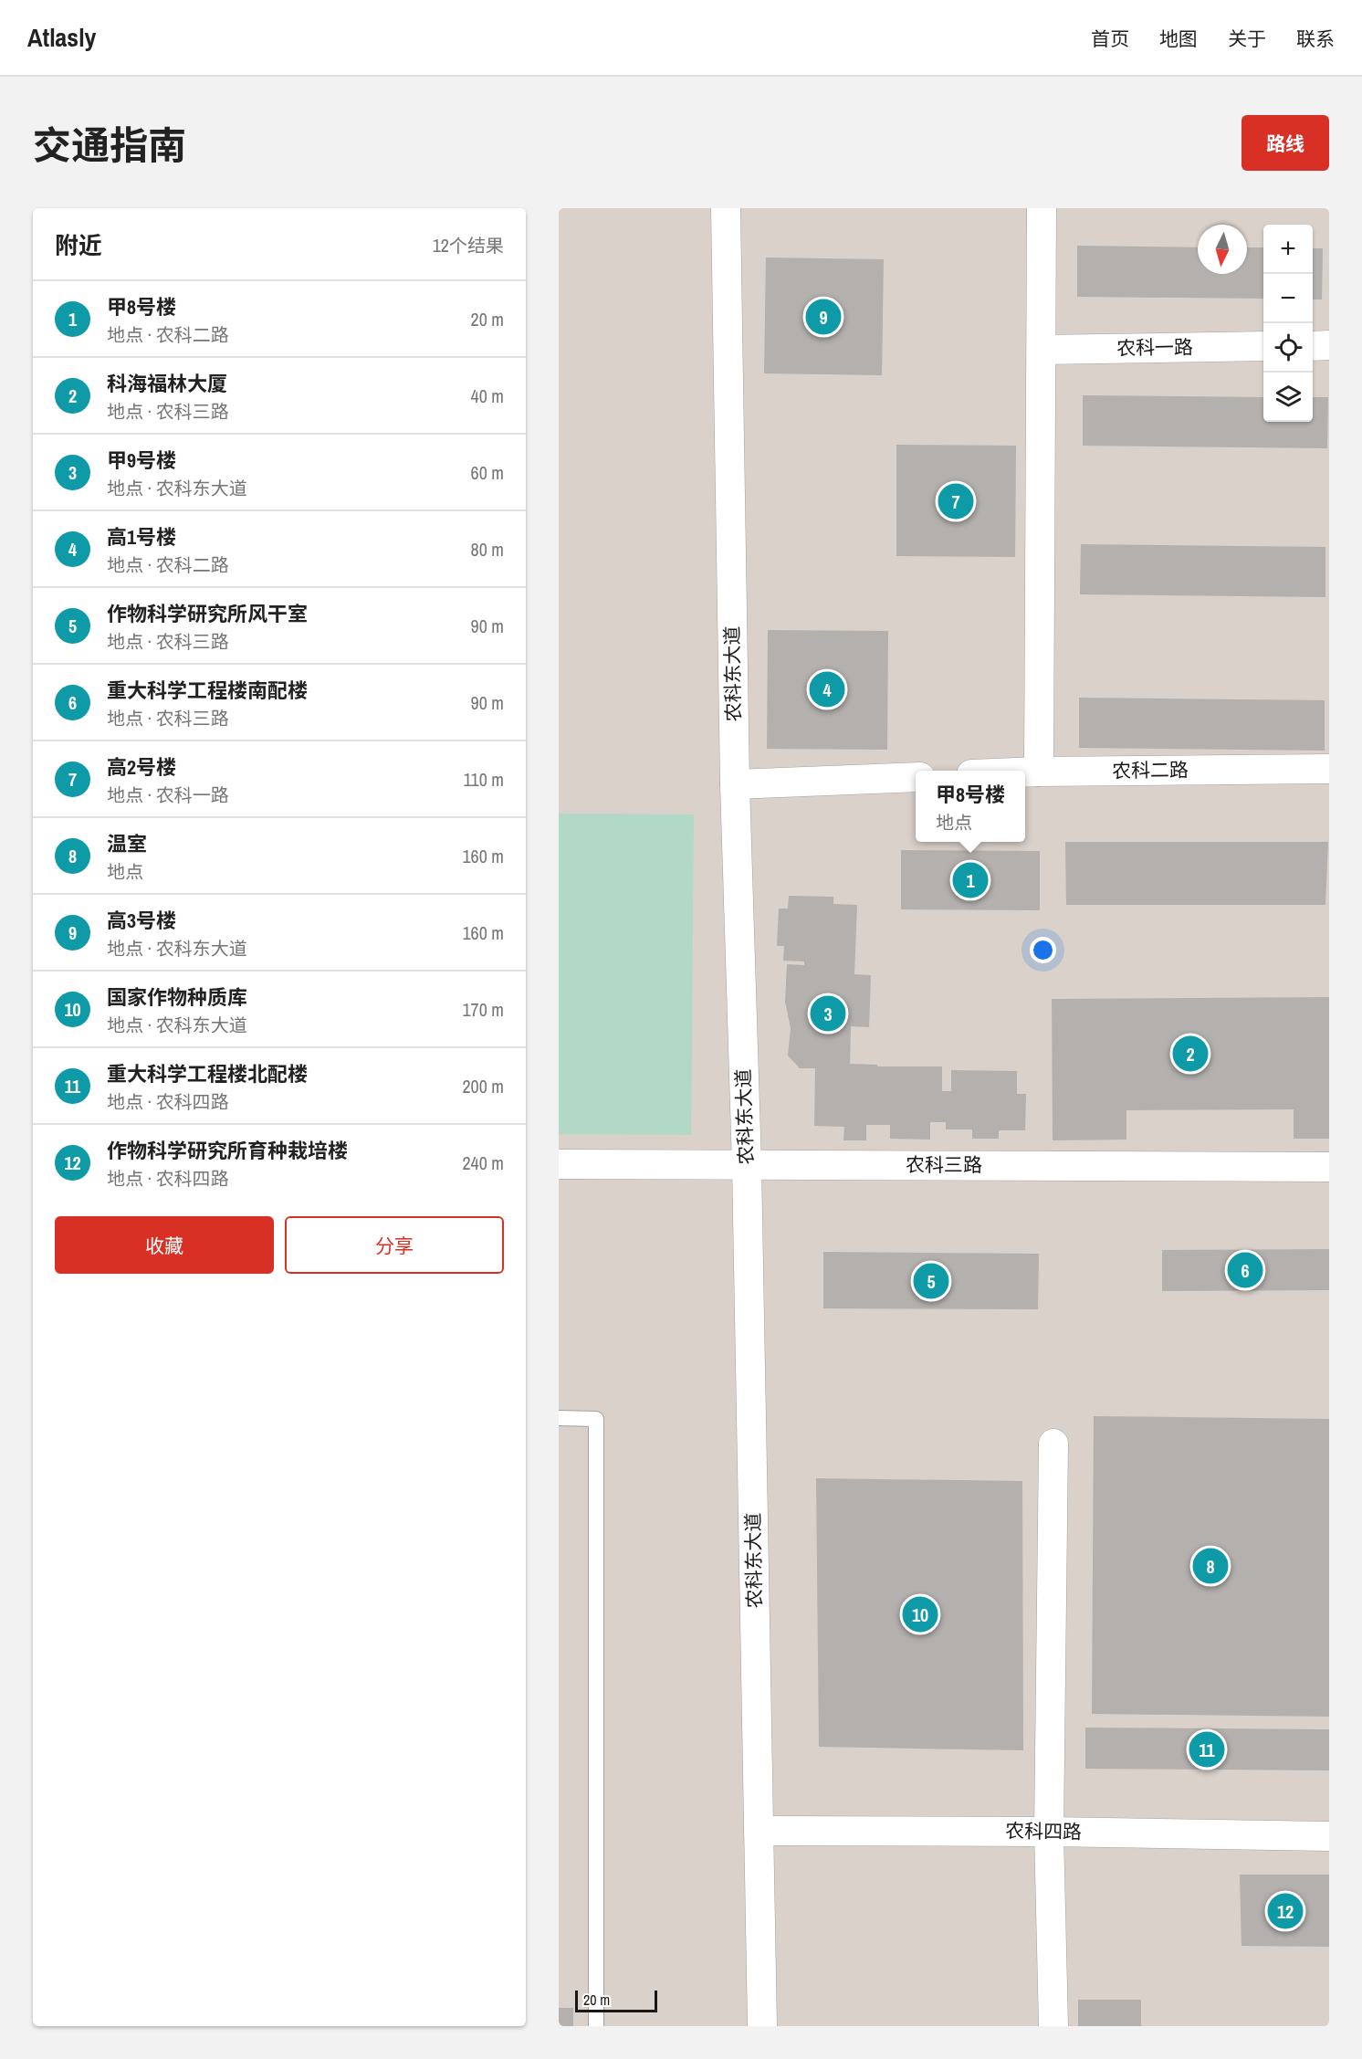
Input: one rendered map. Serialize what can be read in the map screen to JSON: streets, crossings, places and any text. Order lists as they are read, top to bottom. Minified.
{"streets":{"street":["农科一路","农科东大道","农科二路","农科三路","农科四路"]},"crossings":[["农科东大道","农科三路"],["农科东大道","农科四路"]],"scale_bar":"20 m","north":"bottom","page":{"header":"Atlasly","nav":["首页","地图","关于","联系"],"title":"交通指南","buttons":["路线",["收藏","分享"]],"heading":["附近","12个结果"],"map_buttons":["+","−"],"list":[{"mark":"1","name":"甲8号楼","note":"地点 · 农科二路","value":"20 m"},{"mark":"2","name":"科海福林大厦","note":"地点 · 农科三路","value":"40 m"},{"mark":"3","name":"甲9号楼","note":"地点 · 农科东大道","value":"60 m"},{"mark":"4","name":"高1号楼","note":"地点 · 农科二路","value":"80 m"},{"mark":"5","name":"作物科学研究所风干室","note":"地点 · 农科三路","value":"90 m"},{"mark":"6","name":"重大科学工程楼南配楼","note":"地点 · 农科三路","value":"90 m"},{"mark":"7","name":"高2号楼","note":"地点 · 农科一路","value":"110 m"},{"mark":"8","name":"温室","note":"地点","value":"160 m"},{"mark":"9","name":"高3号楼","note":"地点 · 农科东大道","value":"160 m"},{"mark":"10","name":"国家作物种质库","note":"地点 · 农科东大道","value":"170 m"},{"mark":"11","name":"重大科学工程楼北配楼","note":"地点 · 农科四路","value":"200 m"},{"mark":"12","name":"作物科学研究所育种栽培楼","note":"地点 · 农科四路","value":"240 m"}],"pins":["9","7","4","1","3","2","6","5","8","10","11","12"],"popup":["甲8号楼","地点"],"scale":"20 m"}}
